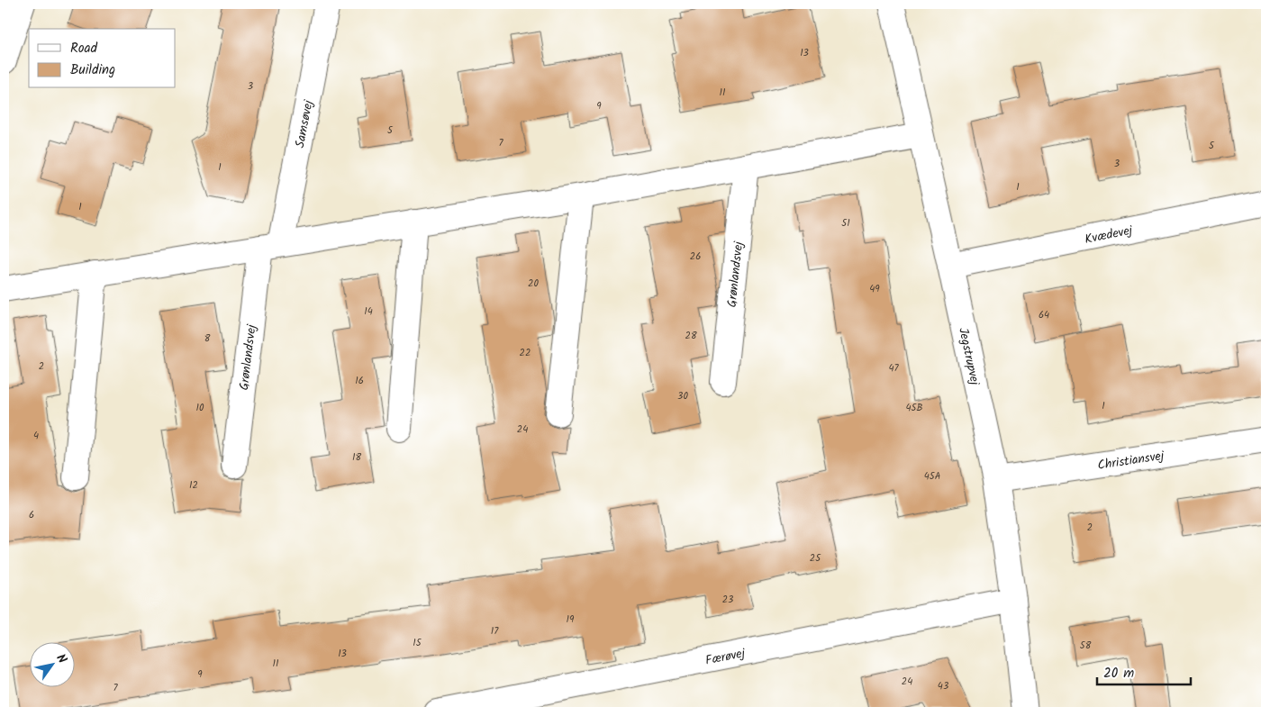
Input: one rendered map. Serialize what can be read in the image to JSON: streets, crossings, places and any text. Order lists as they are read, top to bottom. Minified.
{"streets":{"street":["Samsøvej","Kvædevej","Grønlandsvej","Jegstrupvej","Christiansvej","Færøvej"]},"crossings":[["Samsøvej","Grønlandsvej"],["Kvædevej","Jegstrupvej"],["Jegstrupvej","Christiansvej"],["Jegstrupvej","Færøvej"]],"house_numbers":["13","3","11","9","5","7","5","3","1","1","1","51","26","20","49","14","64","28","8","22","2","47","16","30","1","10","45B","24","4","18","45A","12","6","2","25","23","19","17","15","58","13","11","9","24","43","7"],"legend":["Road","Building"],"scale_bar":"20 m","north":"top right"}
